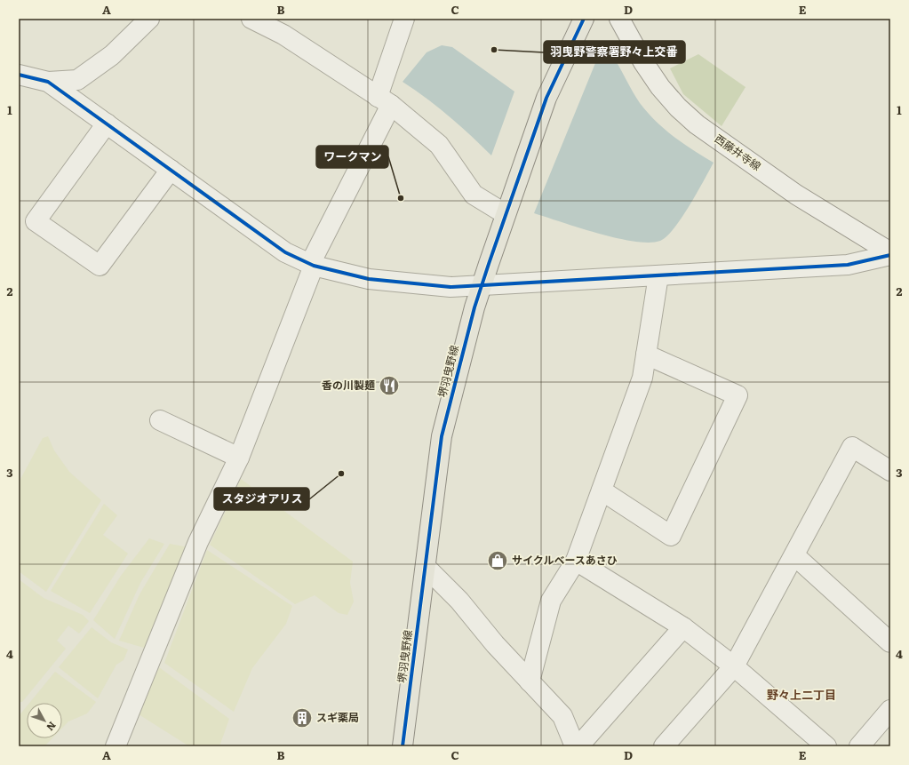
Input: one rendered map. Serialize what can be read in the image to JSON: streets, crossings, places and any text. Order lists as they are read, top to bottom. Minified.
{"streets":{"main road":["堺羽曳野線"],"street":["西藤井寺線"]},"districts":["野々上二丁目"],"places":{"other":["羽曳野警察署野々上交番","ワークマン","スタジオアリス"],"restaurant":["香の川製麺"],"shop":["サイクルベースあさひ"],"building":["スギ薬局"]},"north":"bottom right","grid":{"columns":["A","B","C","D","E"],"rows":["1","2","3","4"]}}
